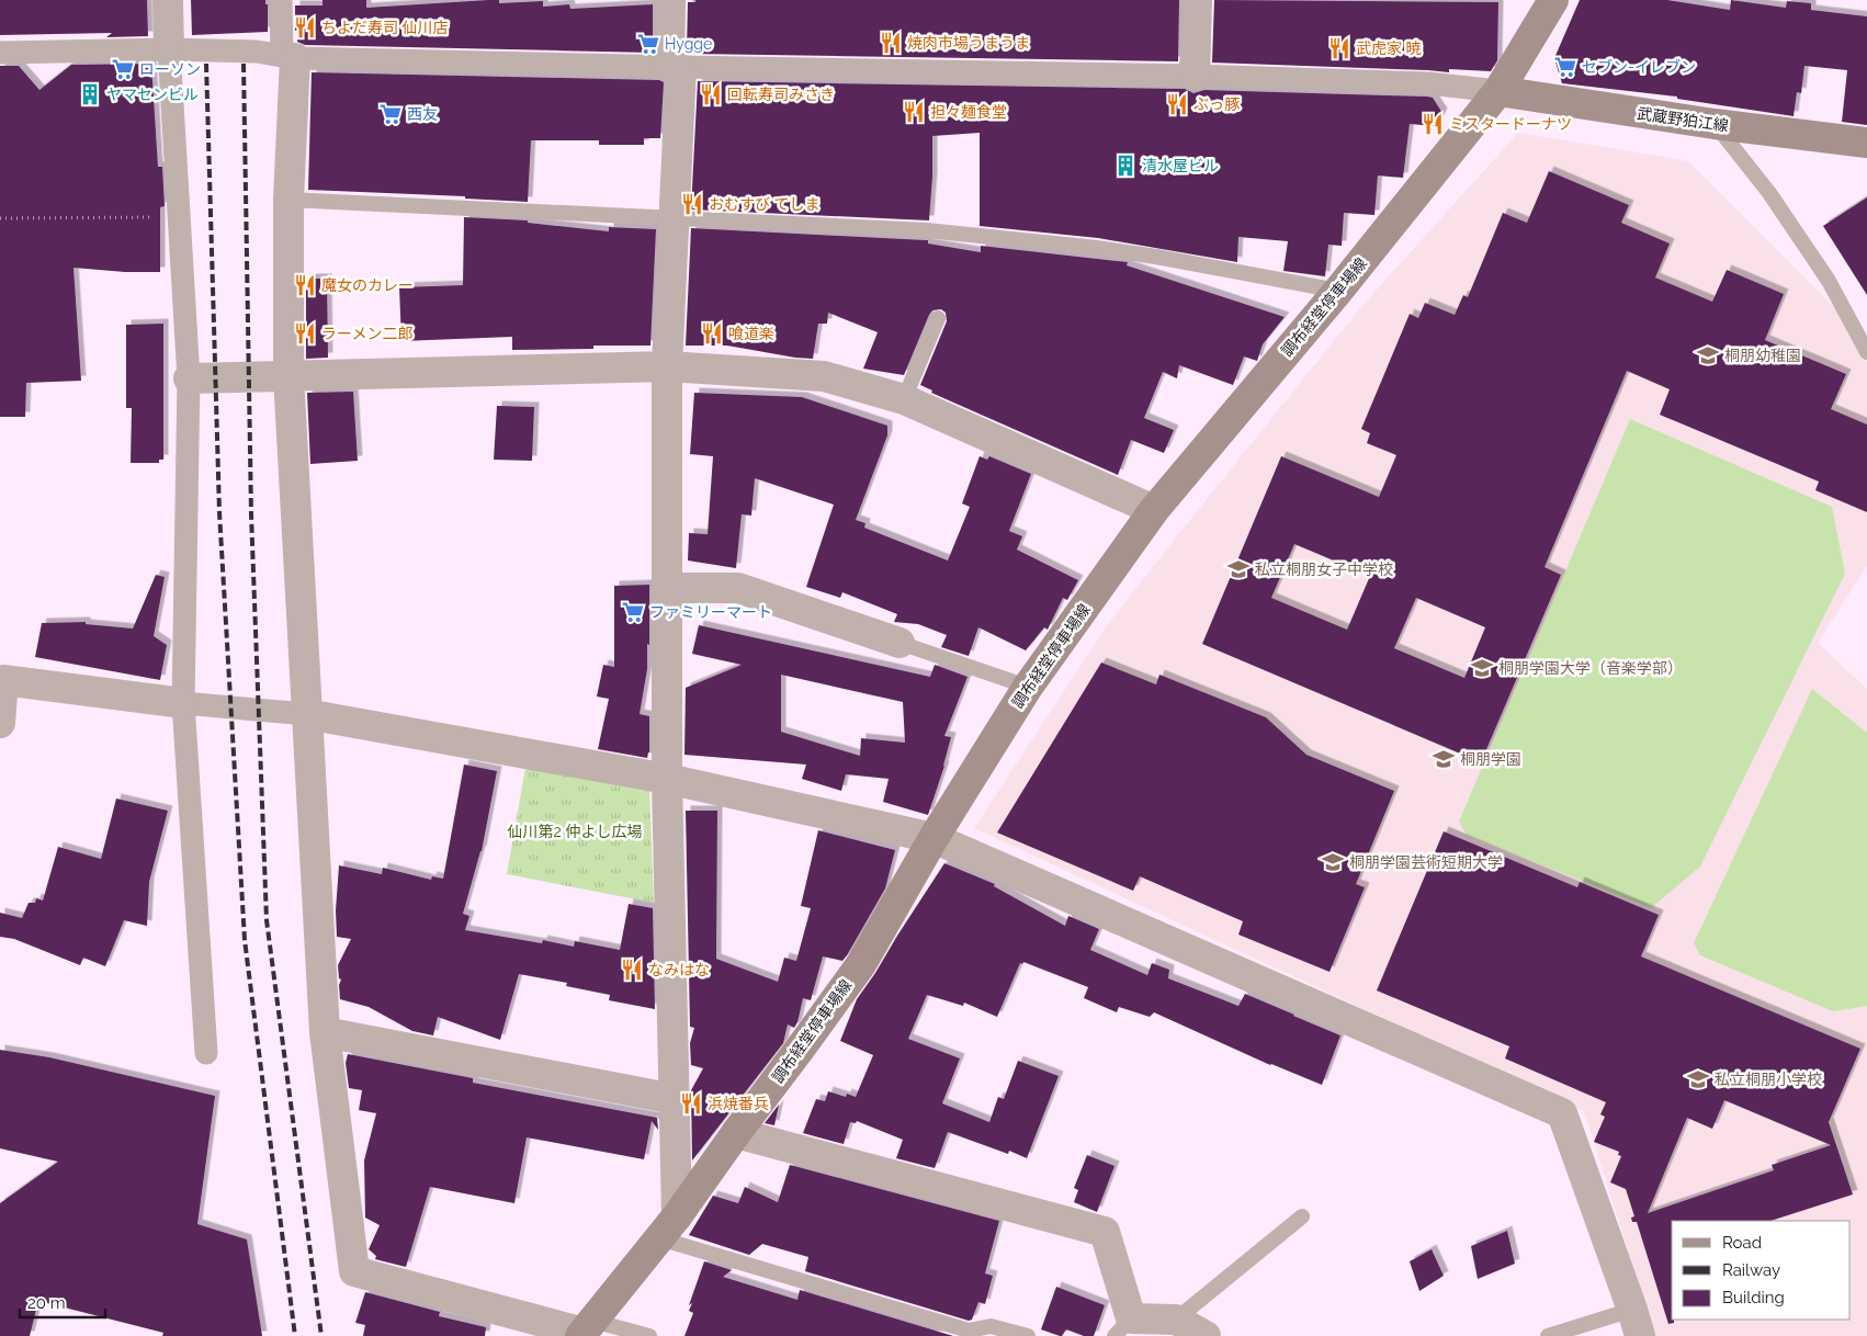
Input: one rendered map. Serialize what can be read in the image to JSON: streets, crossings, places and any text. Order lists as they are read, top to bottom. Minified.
{"streets":{"main road":["武蔵野狛江線","調布経堂停車場線"]},"crossings":[["武蔵野狛江線","調布経堂停車場線"]],"parks":["仙川第2 仲よし広場"],"places":{"restaurant":["ちよだ寿司 仙川店","焼肉市場うまうま","武虎家 暁","回転寿司みさき","ぶっ豚","担々麺食堂","ミスタードーナツ","おむすび てしま","魔女のカレー","ラーメン二郎","喰道楽","なみはな","浜焼番兵"],"supermarket":["Hygge","セブン-イレブン","ローソン","西友","ファミリーマート"],"building":["ヤマセンビル","清水屋ビル"],"school or university":["桐朋幼稚園","私立桐朋女子中学校","桐朋学園大学（音楽学部）","桐朋学園","桐朋学園芸術短期大学","私立桐朋小学校"]},"legend":["Road","Railway","Building"],"scale_bar":"20 m"}
